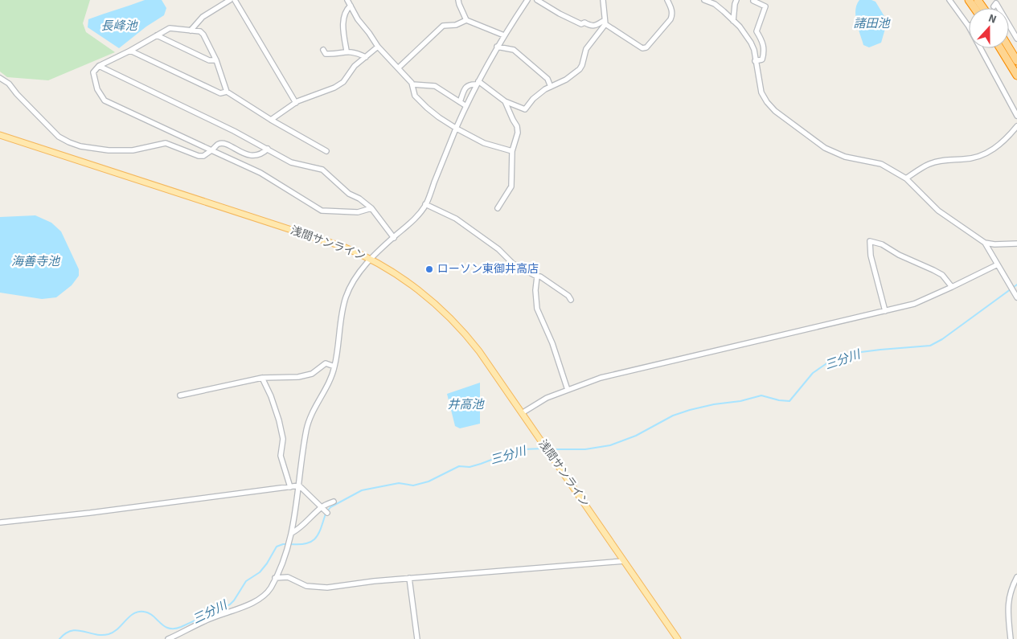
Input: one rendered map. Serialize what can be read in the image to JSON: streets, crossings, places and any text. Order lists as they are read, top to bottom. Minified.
{"streets":{"main road":["浅間サンライン"]},"water":["諸田池","長峰池","海善寺池","三分川","井高池"],"places":["ローソン東御井高店"],"north":"top"}
